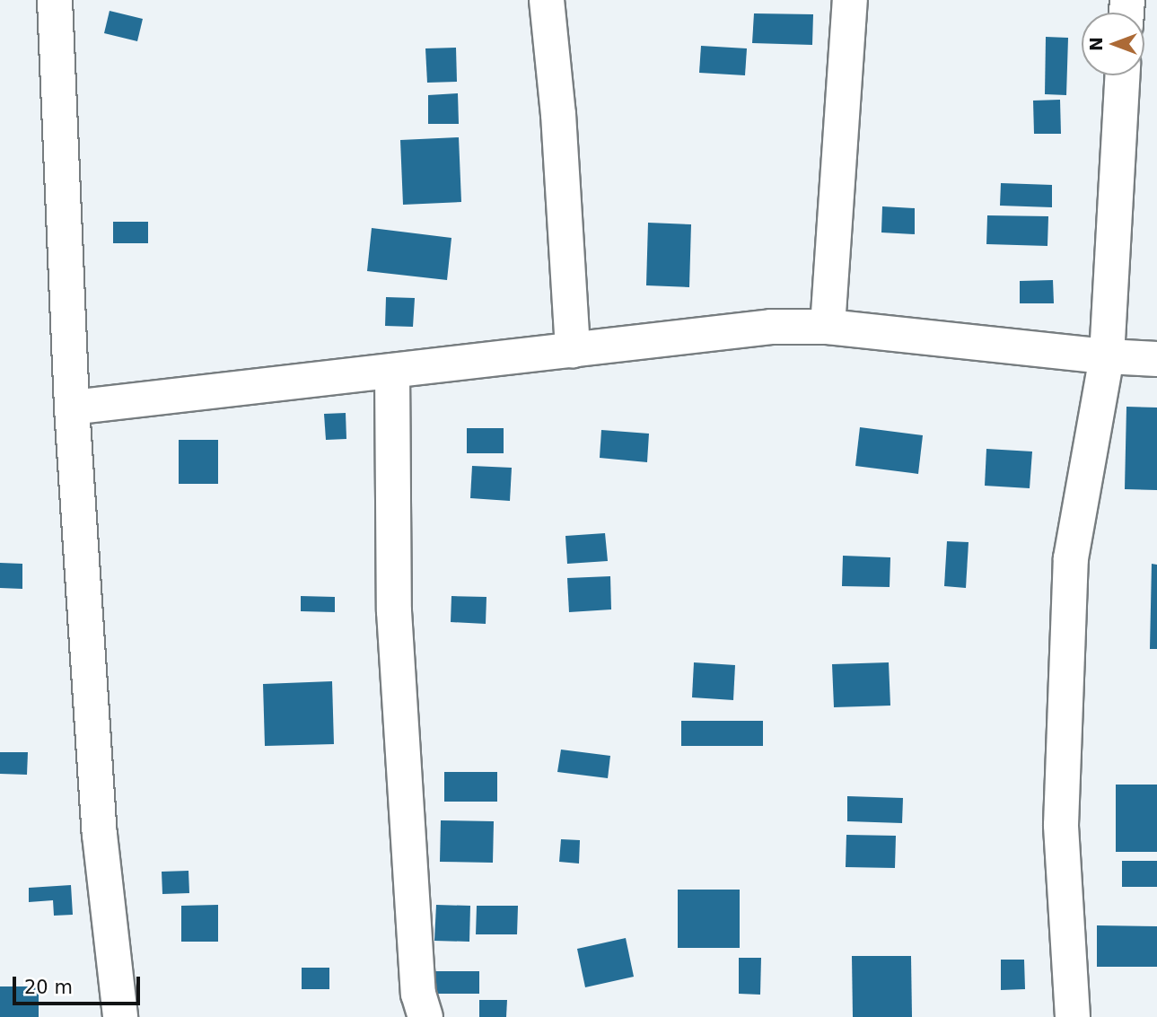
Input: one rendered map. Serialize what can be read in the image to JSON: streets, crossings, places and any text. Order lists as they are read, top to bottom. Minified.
{"scale_bar":"20 m","north":"left"}
